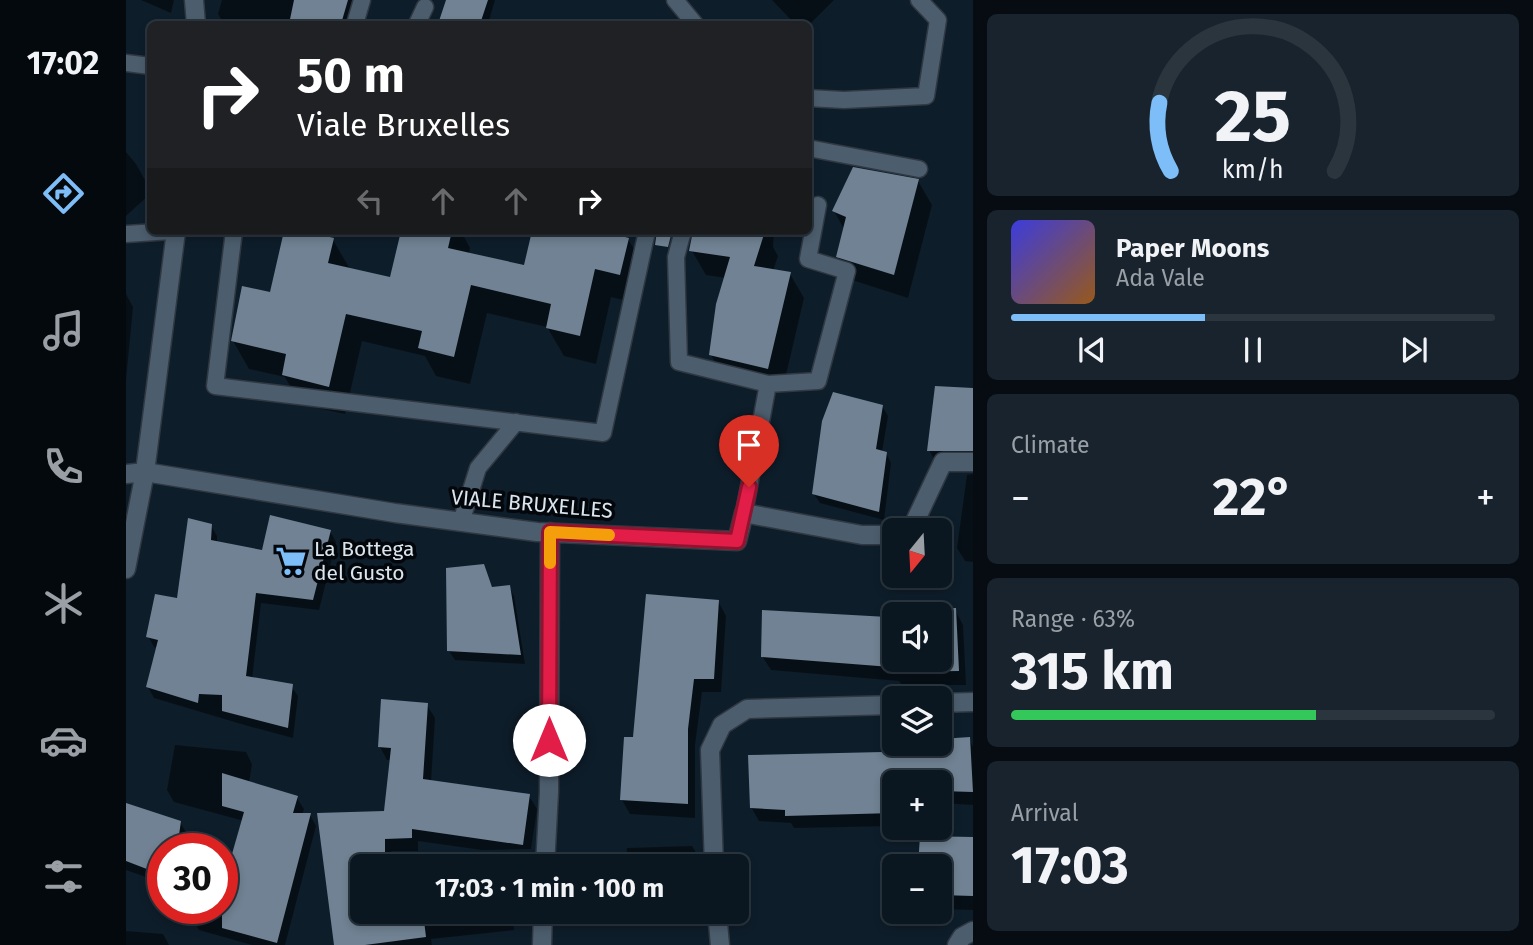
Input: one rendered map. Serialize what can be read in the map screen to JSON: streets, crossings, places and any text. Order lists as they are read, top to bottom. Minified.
{"streets":{"street":["VIALE BRUXELLES"]},"places":{"supermarket":["La Bottega del Gusto"]},"north":"bottom","page":{"tabs":"17:02","turn":["50 m","Viale Bruxelles"],"song":["Paper Moons","Ada Vale"],"tile":["Climate",["Range · 63%","315 km"],["Arrival","17:03"]],"heat":["−","22°","+"],"map_buttons":["+","−"],"limit":"30","trip":"17:03 · 1 min · 100 m","gauge":["25","km/h"]}}
